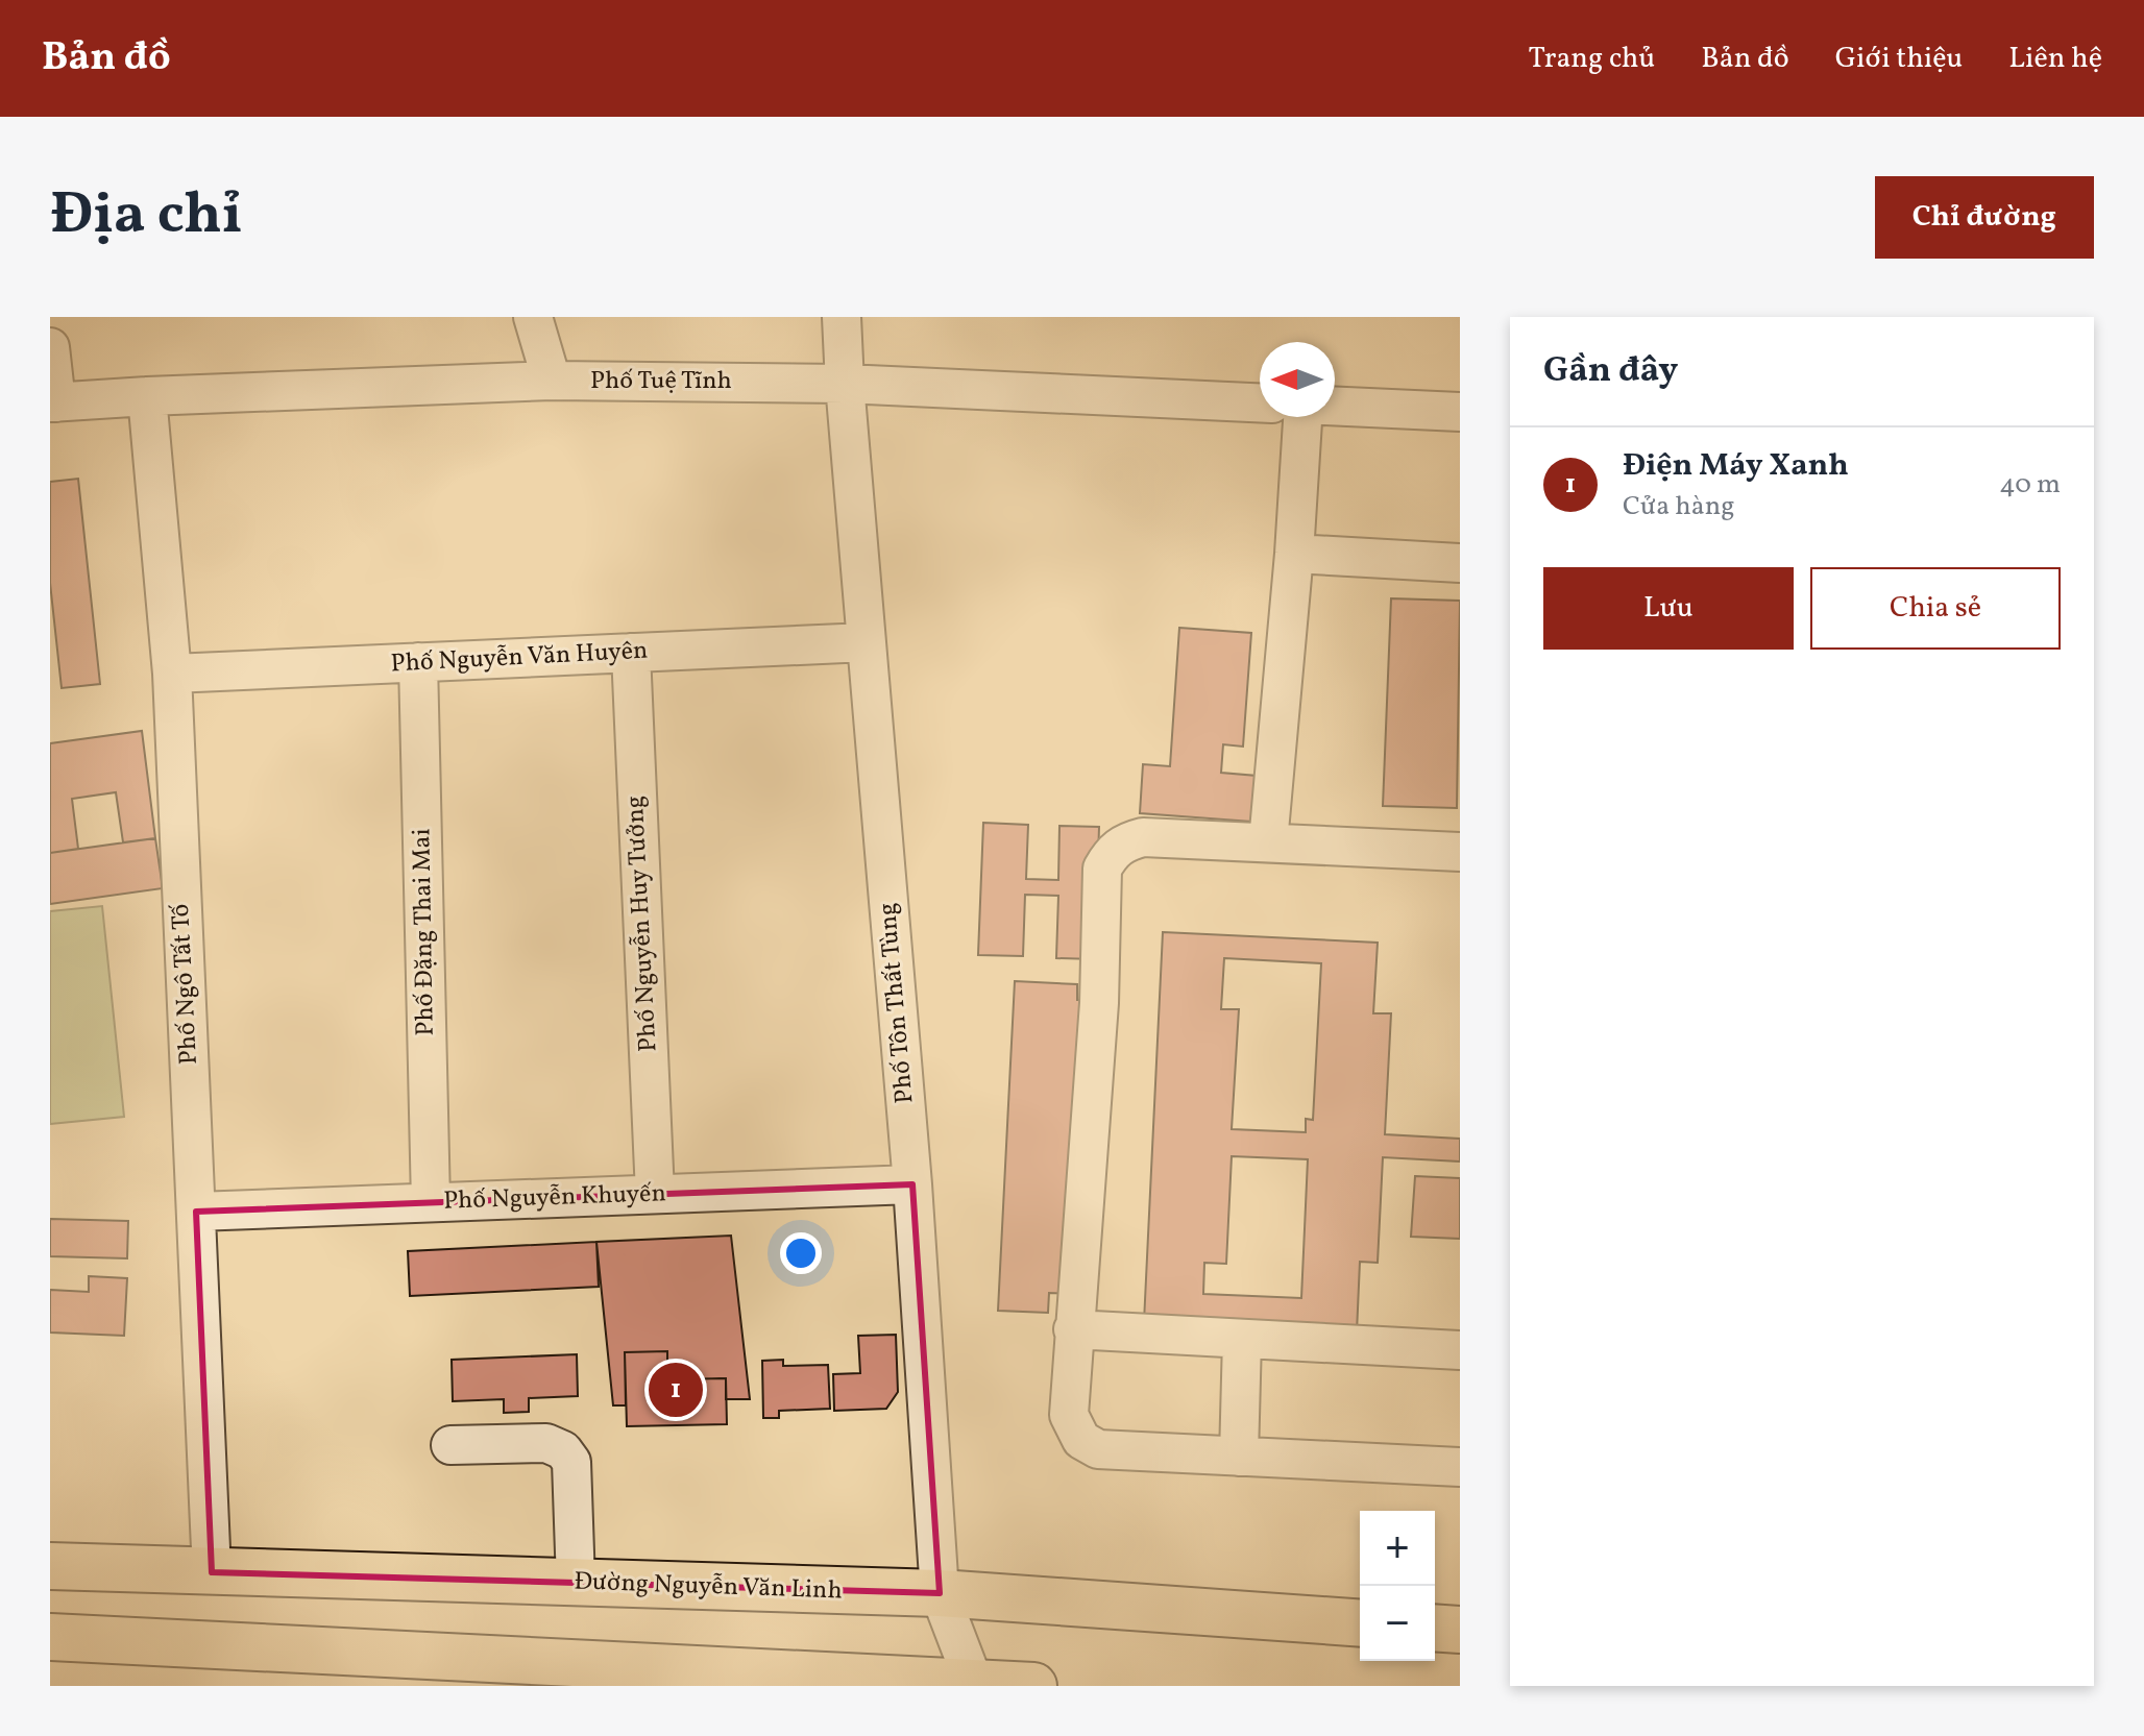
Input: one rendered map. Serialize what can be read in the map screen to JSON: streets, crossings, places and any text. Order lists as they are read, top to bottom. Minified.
{"streets":{"highway":["Đường Nguyễn Văn Linh"],"street":["Phố Tuệ Tĩnh","Phố Nguyễn Văn Huyên","Phố Nguyễn Huy Tưởng","Phố Đặng Thai Mai","Phố Ngô Tất Tố","Phố Tôn Thất Tùng","Phố Nguyễn Khuyến"]},"crossings":[["Phố Tuệ Tĩnh","Phố Ngô Tất Tố"],["Phố Tuệ Tĩnh","Phố Tôn Thất Tùng"],["Phố Nguyễn Văn Huyên","Phố Nguyễn Huy Tưởng"],["Phố Nguyễn Văn Huyên","Phố Đặng Thai Mai"],["Phố Nguyễn Văn Huyên","Phố Ngô Tất Tố"],["Phố Nguyễn Văn Huyên","Phố Tôn Thất Tùng"],["Phố Nguyễn Huy Tưởng","Phố Nguyễn Khuyến"],["Phố Đặng Thai Mai","Phố Nguyễn Khuyến"],["Phố Ngô Tất Tố","Phố Nguyễn Khuyến"],["Phố Ngô Tất Tố","Đường Nguyễn Văn Linh"],["Phố Tôn Thất Tùng","Phố Nguyễn Khuyến"],["Phố Tôn Thất Tùng","Đường Nguyễn Văn Linh"]],"north":"left","page":{"header":"Bản đồ","nav":["Trang chủ","Bản đồ","Giới thiệu","Liên hệ"],"title":"Địa chỉ","buttons":["Chỉ đường",["Lưu","Chia sẻ"]],"heading":"Gần đây","list":[{"mark":"1","name":"Điện Máy Xanh","note":"Cửa hàng","value":"40 m"}],"pins":"1","map_buttons":["+","−"]}}
